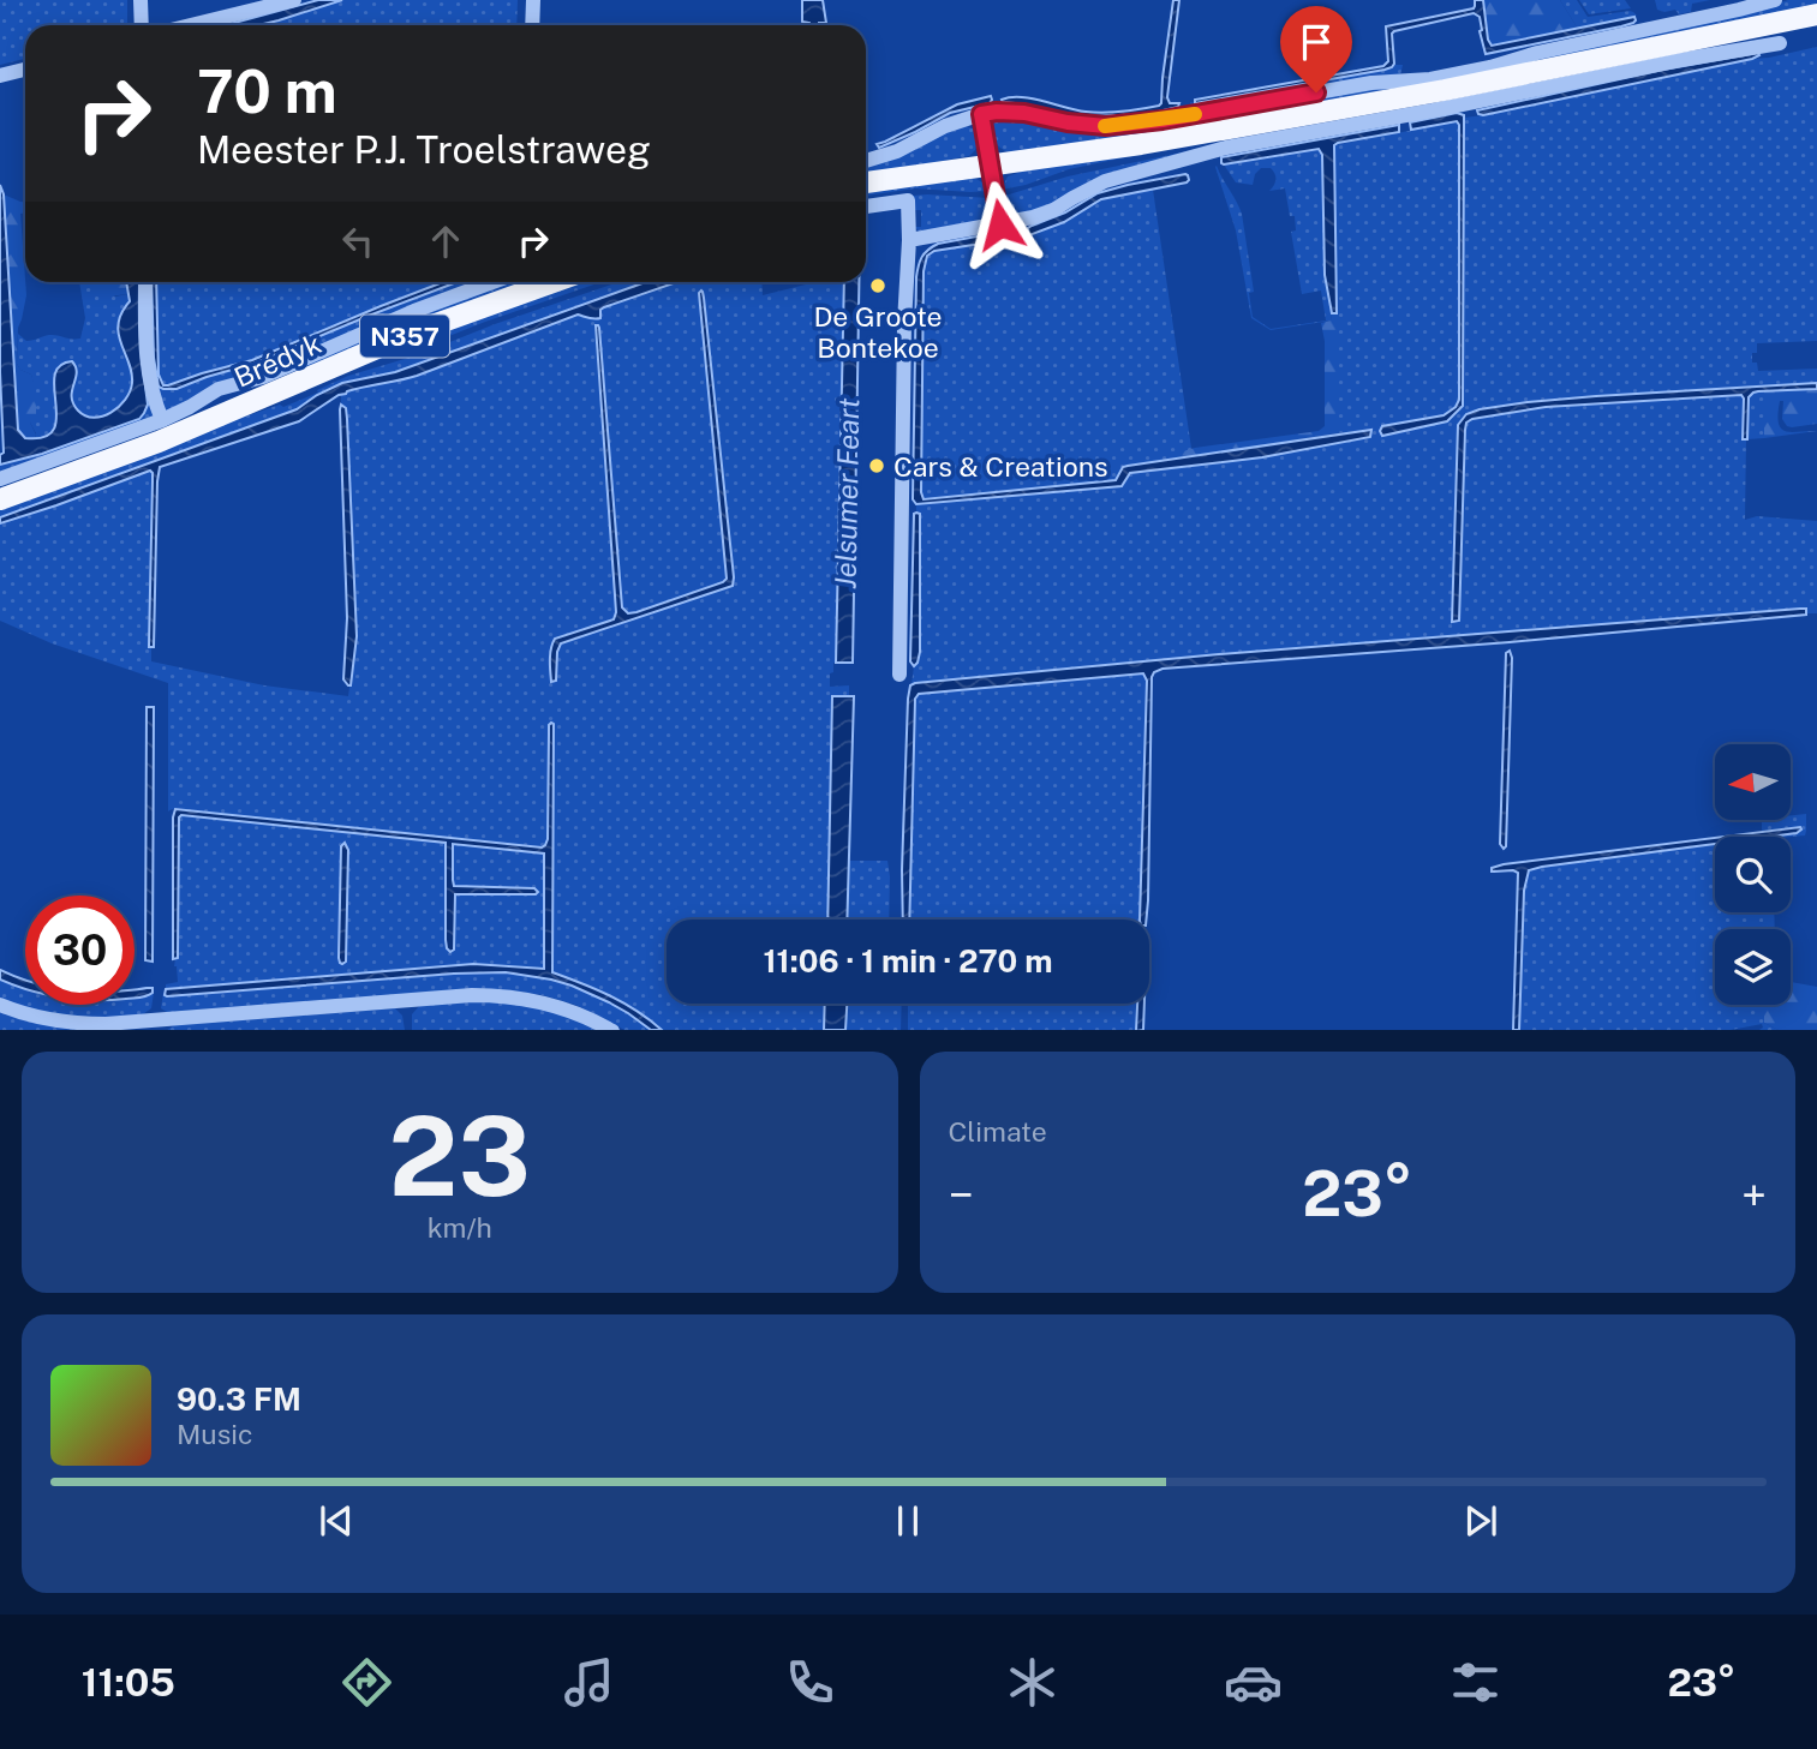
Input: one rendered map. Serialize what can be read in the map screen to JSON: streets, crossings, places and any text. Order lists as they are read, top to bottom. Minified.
{"streets":{"main road":["N357","Brédyk"]},"water":["Jelsumer Feart"],"places":["De Groote Bontekoe","Cars & Creations"],"north":"left","page":{"turn":["70 m","Meester P.J. Troelstraweg"],"limit":"30","trip":"11:06 · 1 min · 270 m","tile":[["23","km/h"],"Climate"],"heat":["−","23°","+"],"song":["90.3 FM","Music"],"tabs":["11:05","23°"]}}
